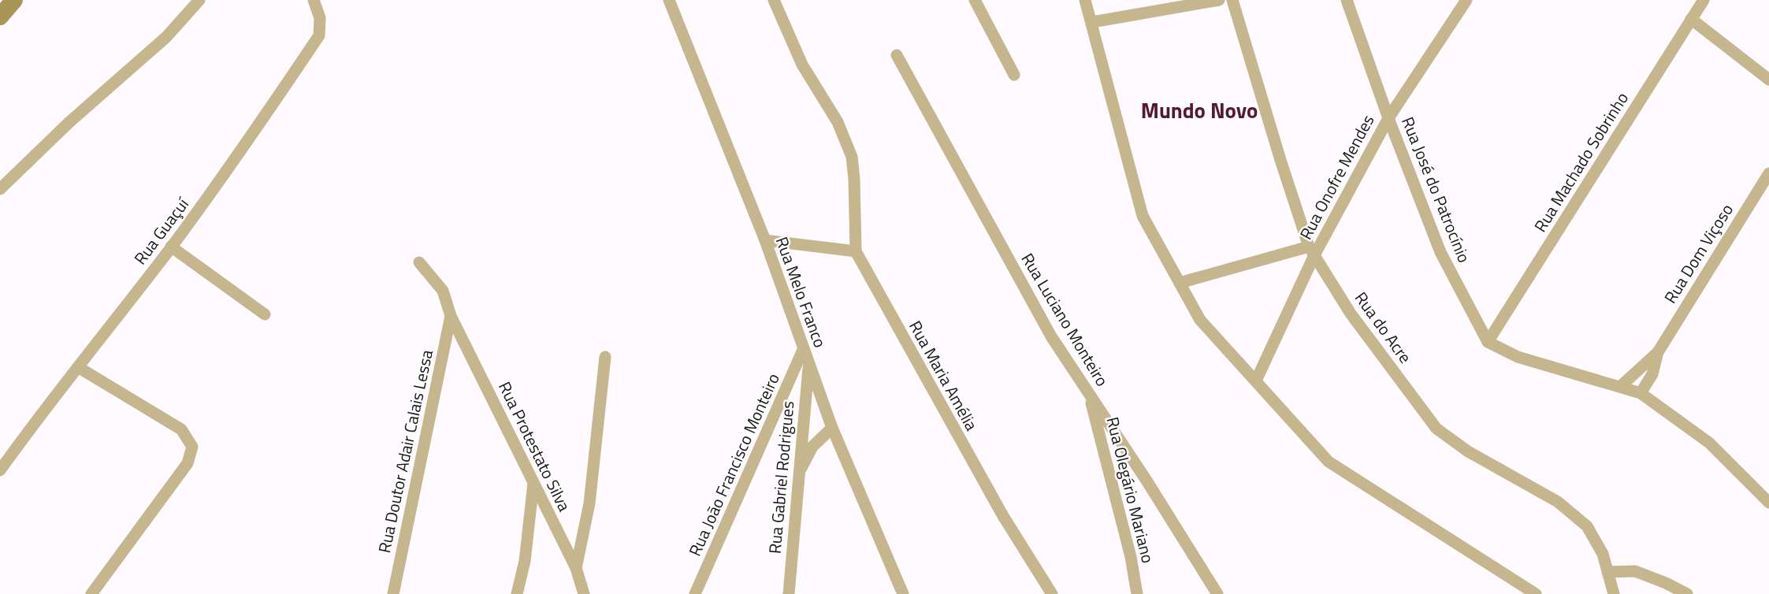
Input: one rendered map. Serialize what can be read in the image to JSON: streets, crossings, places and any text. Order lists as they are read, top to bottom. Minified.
{"streets":{"street":["Rua Machado Sobrinho","Rua Onofre Mendes","Rua José do Patrocínio","Rua Guaçuí","Rua Dom Viçoso","Rua Melo Franco","Rua Luciano Monteiro","Rua do Acre","Rua Maria Amélia","Rua Protestato Silva","Rua Doutor Adair Calais Lessa","Rua João Francisco Monteiro","Rua Gabriel Rodrigues","Rua Olegário Mariano"]},"crossings":[["Rua Machado Sobrinho","Rua José do Patrocínio"],["Rua Onofre Mendes","Rua José do Patrocínio"],["Rua Onofre Mendes","Rua do Acre"],["Rua Melo Franco","Rua João Francisco Monteiro"],["Rua Melo Franco","Rua Gabriel Rodrigues"],["Rua Luciano Monteiro","Rua Olegário Mariano"],["Rua Protestato Silva","Rua Doutor Adair Calais Lessa"]],"districts":["Mundo Novo"]}
